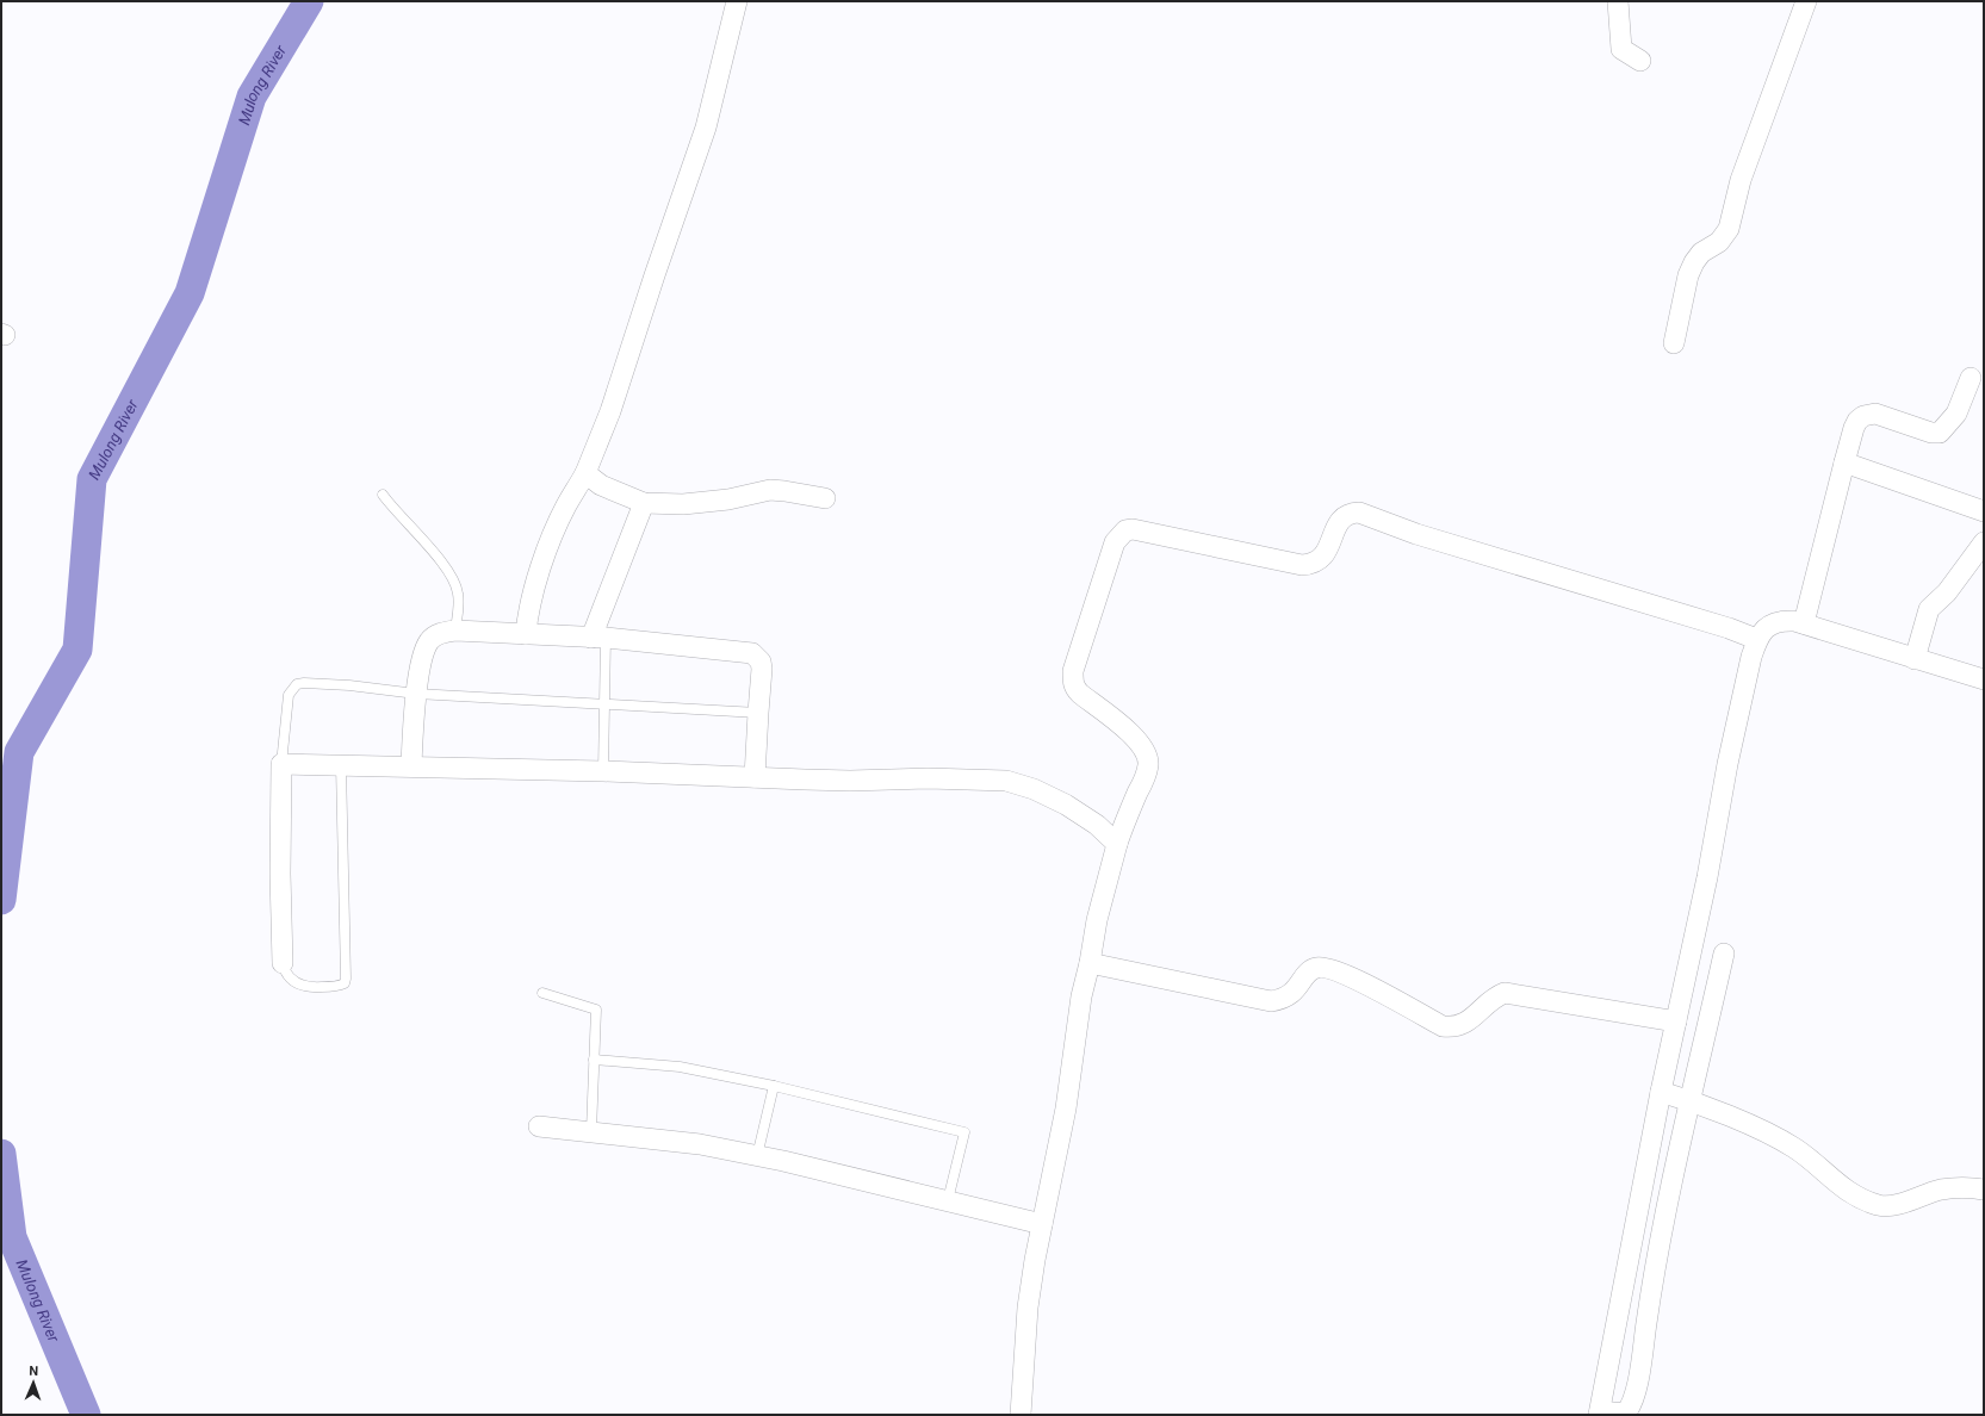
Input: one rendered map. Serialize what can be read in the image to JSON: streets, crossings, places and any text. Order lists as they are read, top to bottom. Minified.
{"water":["Mulong River"],"north":"top"}
